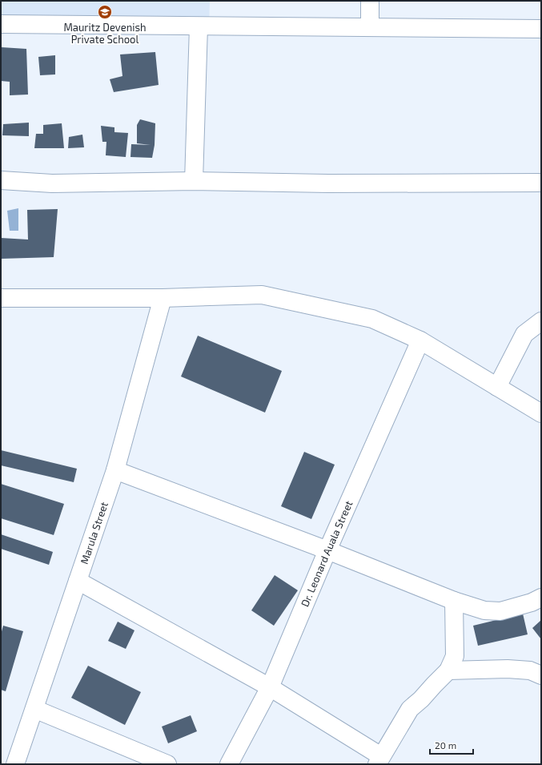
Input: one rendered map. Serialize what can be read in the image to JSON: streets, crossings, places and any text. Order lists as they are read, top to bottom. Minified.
{"streets":{"street":["Marula Street","Dr. Leonard Auala Street"]},"places":{"school or university":["Mauritz Devenish Private School"]},"scale_bar":"20 m"}
